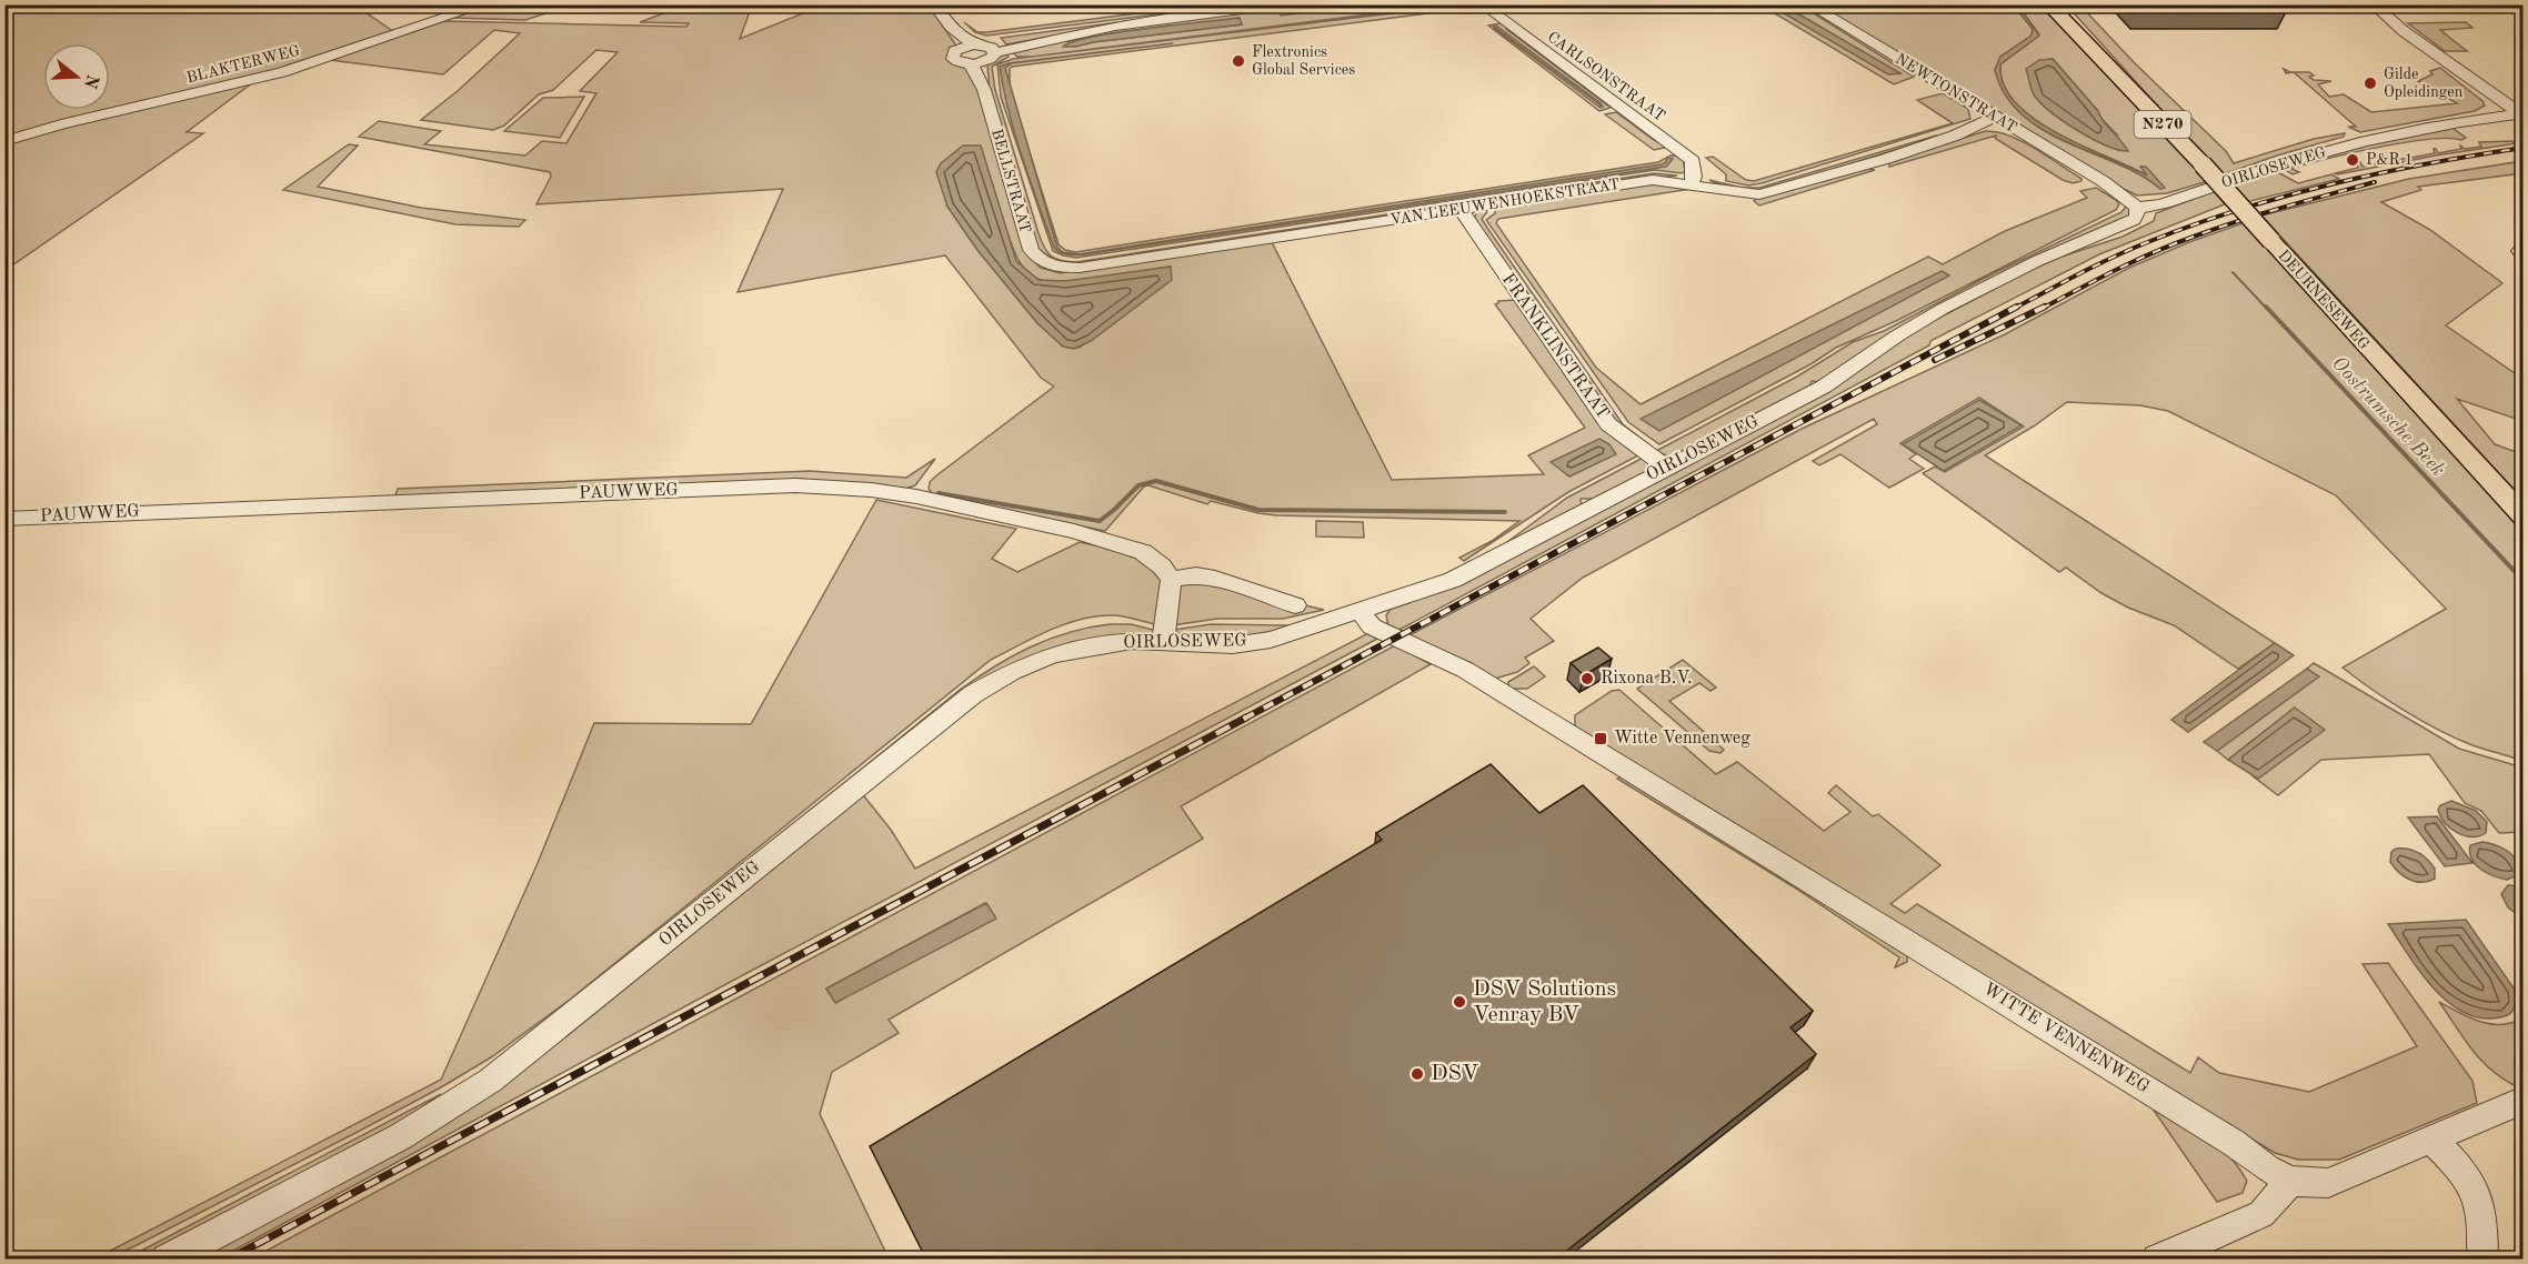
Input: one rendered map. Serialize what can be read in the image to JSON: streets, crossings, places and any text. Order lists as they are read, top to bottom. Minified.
{"streets":{"main road":["N270","DEURNESEWEG"],"street":["BLAKTERWEG","CARLSONSTRAAT","NEWTONSTRAAT","OIRLOSEWEG","BELLSTRAAT","VAN LEEUWENHOEKSTRAAT","FRANKLINSTRAAT","PAUWWEG","WITTE VENNENWEG"]},"crossings":[["CARLSONSTRAAT","VAN LEEUWENHOEKSTRAAT"],["NEWTONSTRAAT","OIRLOSEWEG"],["NEWTONSTRAAT","VAN LEEUWENHOEKSTRAAT"],["OIRLOSEWEG","FRANKLINSTRAAT"],["OIRLOSEWEG","WITTE VENNENWEG"],["BELLSTRAAT","VAN LEEUWENHOEKSTRAAT"],["VAN LEEUWENHOEKSTRAAT","FRANKLINSTRAAT"]],"water":["Oostrumsche Beek"],"places":{"other":["Flextronics Global Services","Gilde Opleidingen","P&R 1","Rixona B.V.","DSV Solutions Venray BV","DSV"],"transit":["Witte Vennenweg"]},"north":"right"}
